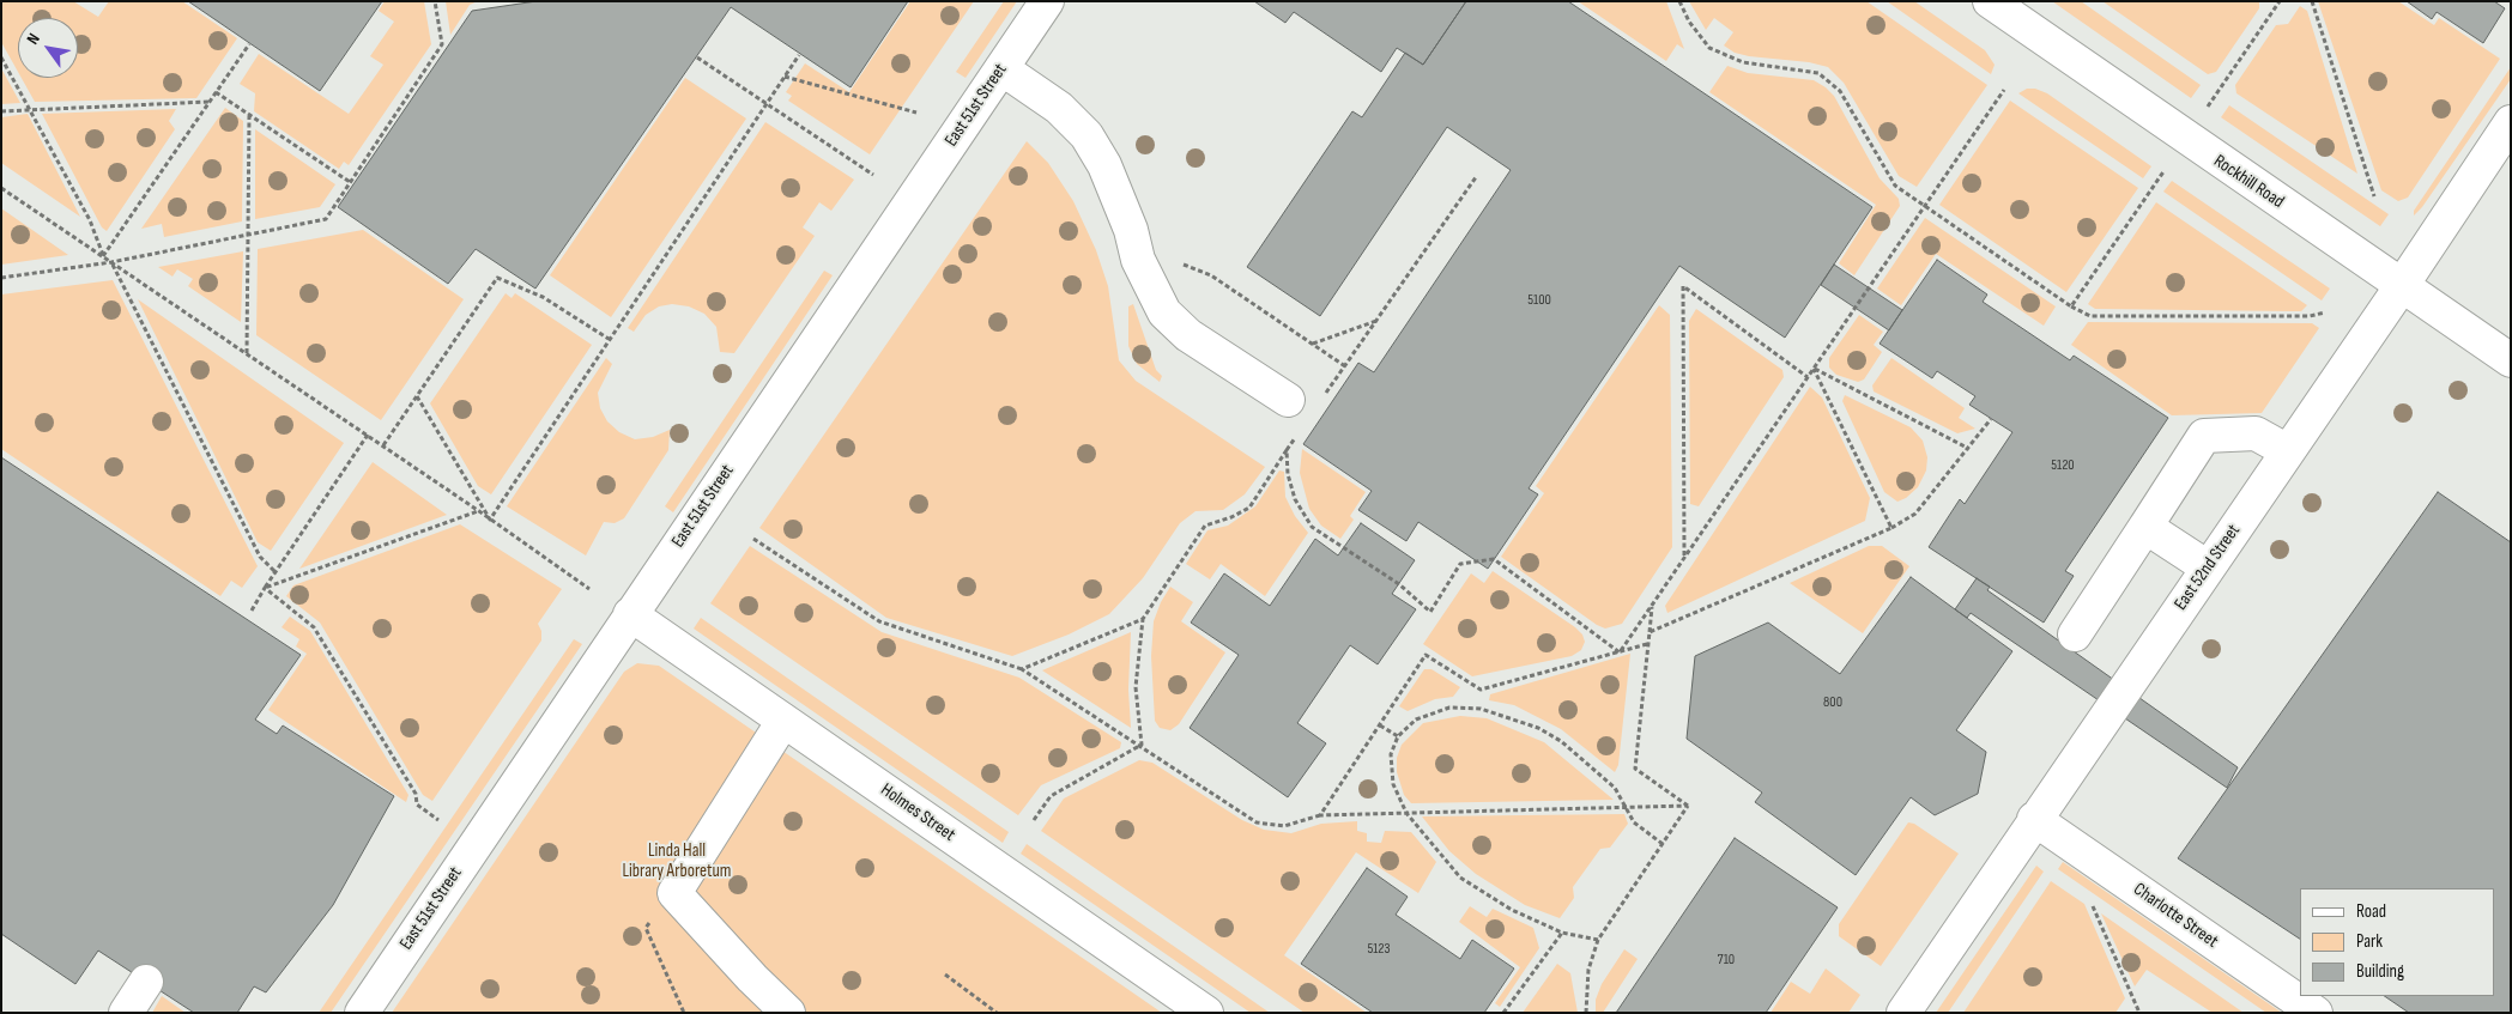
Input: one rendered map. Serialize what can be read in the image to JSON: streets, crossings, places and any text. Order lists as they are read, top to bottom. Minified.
{"streets":{"street":["East 51st Street","Rockhill Road","East 52nd Street","Holmes Street","Charlotte Street"]},"crossings":[["East 51st Street","Holmes Street"],["Rockhill Road","East 52nd Street"],["East 52nd Street","Charlotte Street"]],"parks":["Linda Hall Library Arboretum"],"house_numbers":["5100","5120","800","5123","710"],"legend":["Road","Park","Building"],"north":"top left"}
